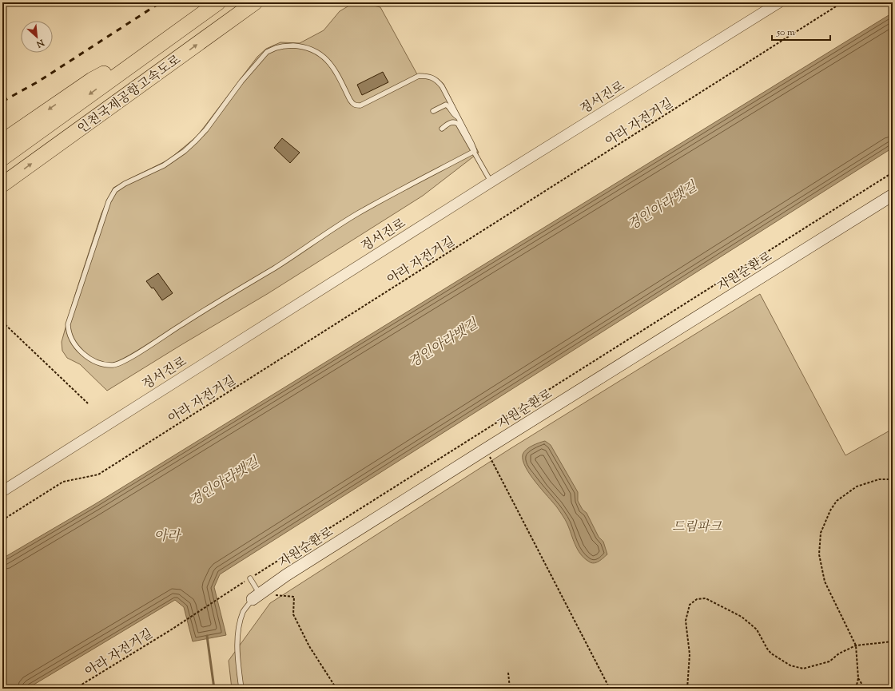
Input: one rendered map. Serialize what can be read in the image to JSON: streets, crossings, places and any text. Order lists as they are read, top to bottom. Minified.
{"streets":{"highway":["인천국제공항고속도로"],"main road":["자원순환로"],"street":["정서진로"],"path":["아라 자전거길"]},"water":["경인아라뱃길","아라"],"parks":["드림파크"],"scale_bar":"50 m","north":"bottom right"}
